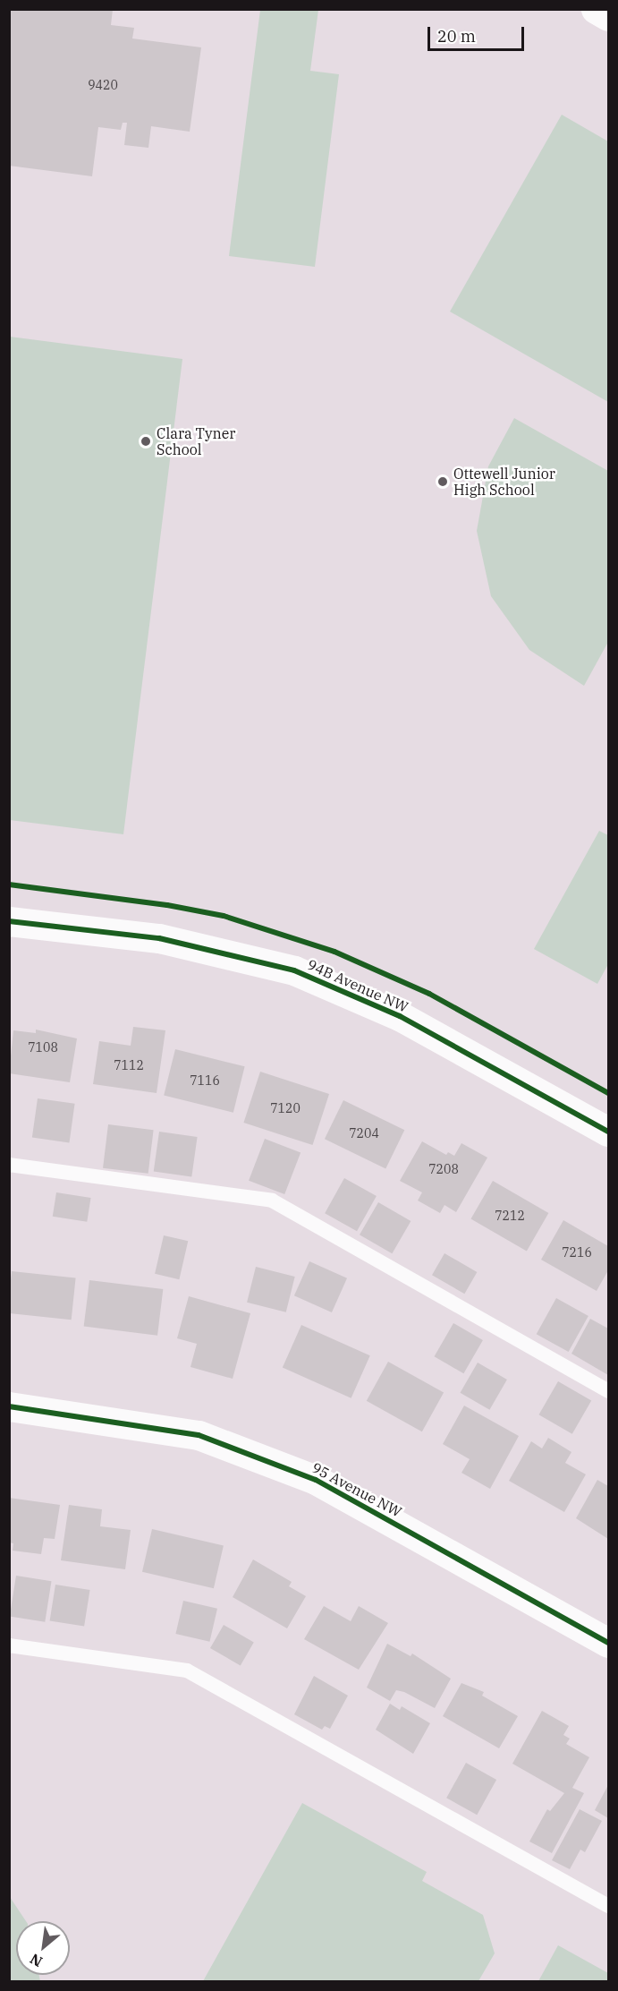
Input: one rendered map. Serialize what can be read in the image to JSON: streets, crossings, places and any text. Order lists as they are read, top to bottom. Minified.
{"streets":{"street":["94B Avenue NW","95 Avenue NW"]},"places":["Clara Tyner School","Ottewell Junior High School"],"house_numbers":["9420","7108","7112","7116","7120","7204","7208","7212","7216"],"scale_bar":"20 m","north":"bottom left"}
